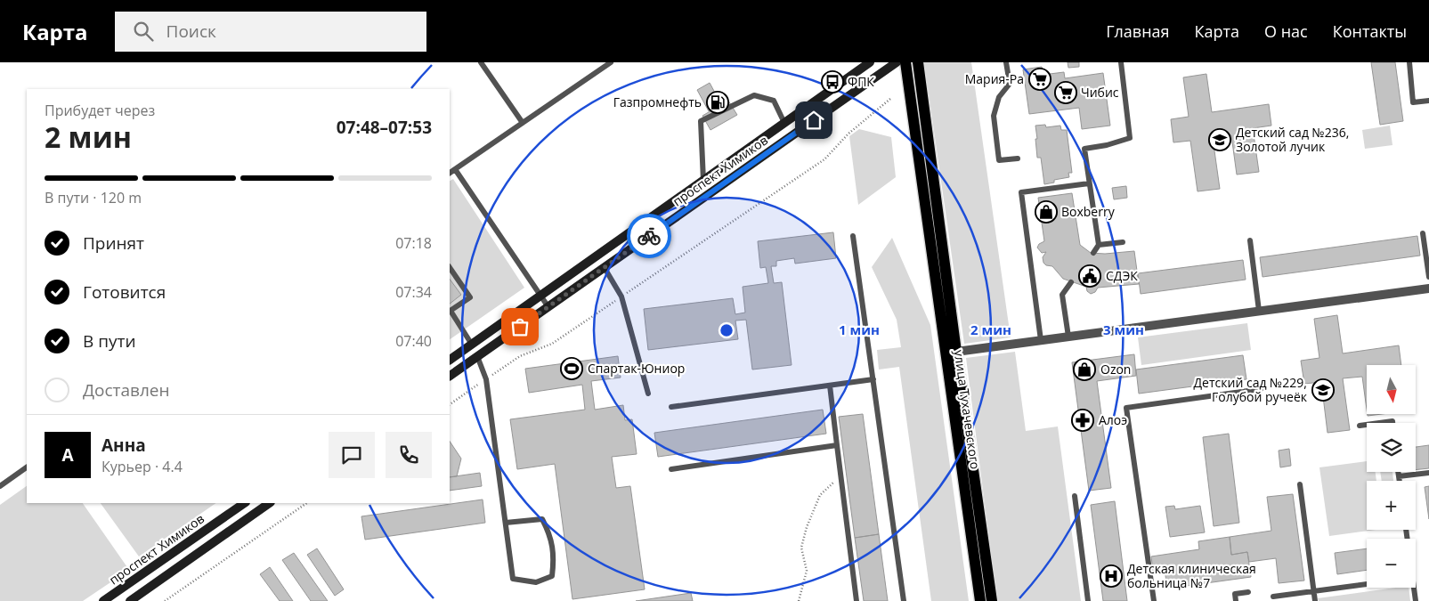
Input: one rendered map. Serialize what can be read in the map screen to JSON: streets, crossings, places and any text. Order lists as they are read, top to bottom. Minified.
{"streets":{"main road":["проспект Химиков","улица Тухачевского"]},"places":{"supermarket":["Мария-Ра","Чибис"],"bus stop":["ФПК"],"fuel station":["Газпромнефть"],"school or university":["Детский сад №236, Золотой лучик","Детский сад №229, Голубой ручеёк"],"shop":["Boxberry","Ozon"],"public building":["СДЭК"],"sports":["Спартак-Юниор"],"pharmacy":["Алоэ"],"hospital":["Детская клиническая больница №7"]},"north":"bottom","page":{"header":"Карта","search":"Поиск","nav":["Главная","Карта","О нас","Контакты"],"heading":["2 мин","Прибудет через","07:48–07:53"],"panel":["Анна","Курьер · 4.4"],"bar":"В пути · 120 m","list":[["Принят","07:18"],["Готовится","07:34"],["В пути","07:40"],"Доставлен"],"map_buttons":["+","−"],"round":"А"},"rings":["1 мин","2 мин","3 мин"]}
